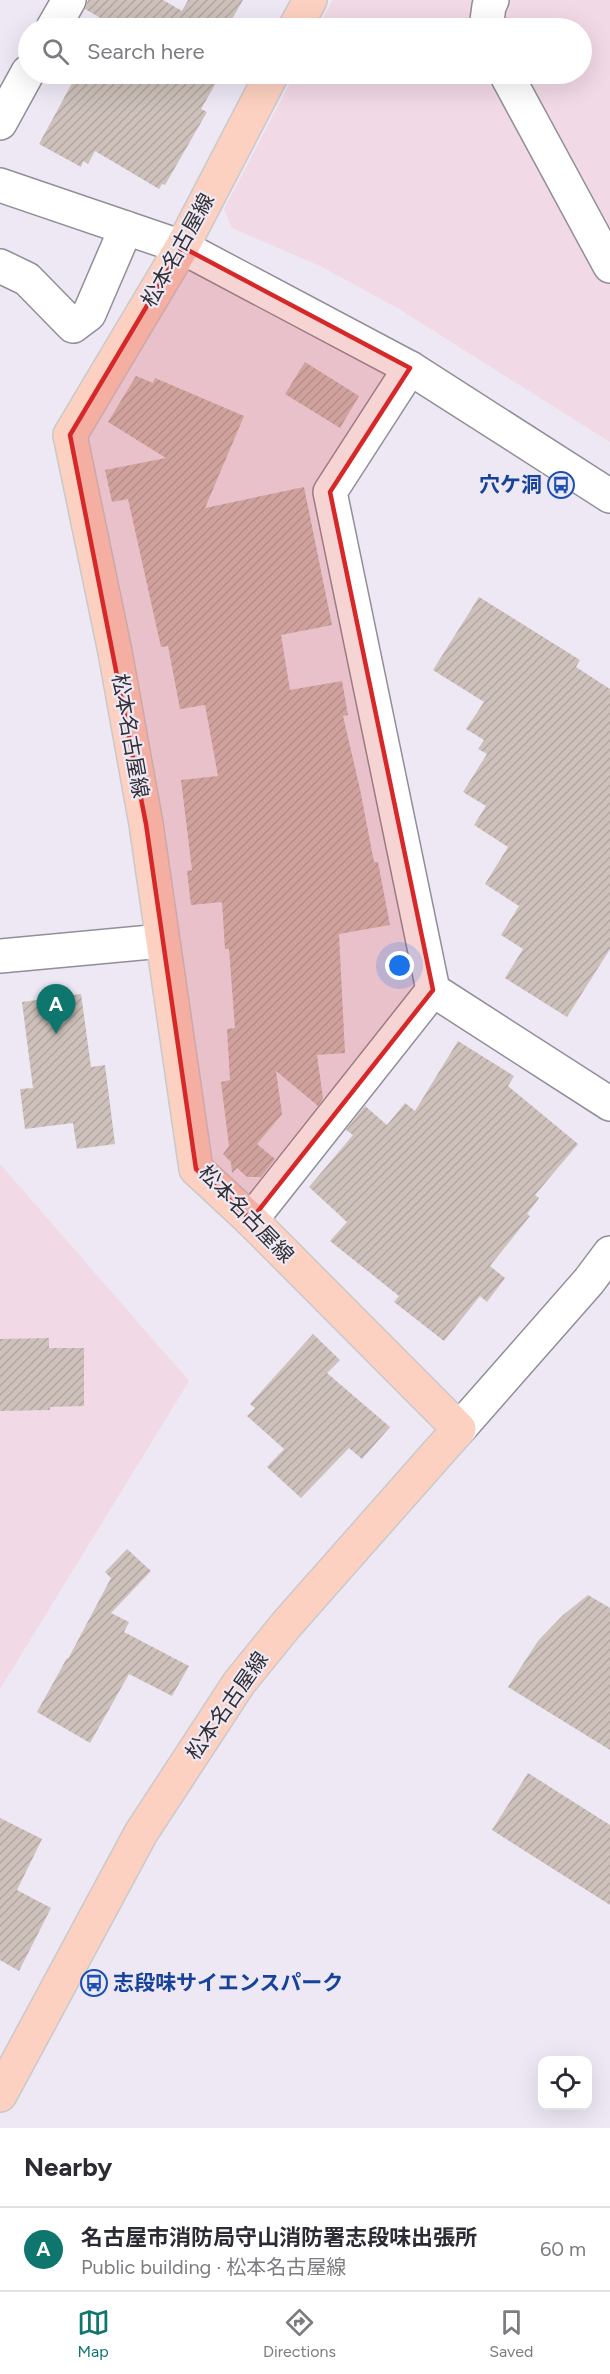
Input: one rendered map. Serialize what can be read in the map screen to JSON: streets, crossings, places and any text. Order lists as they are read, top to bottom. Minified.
{"streets":{"main road":["松本名古屋線"]},"places":{"bus stop":["穴ケ洞","志段味サイエンスパーク"]},"page":{"search":"Search here","pins":"A","heading":"Nearby","list":[{"mark":"A","name":"名古屋市消防局守山消防署志段味出張所","note":"Public building · 松本名古屋線","value":"60 m"}],"nav":["Map","Directions","Saved"]}}
